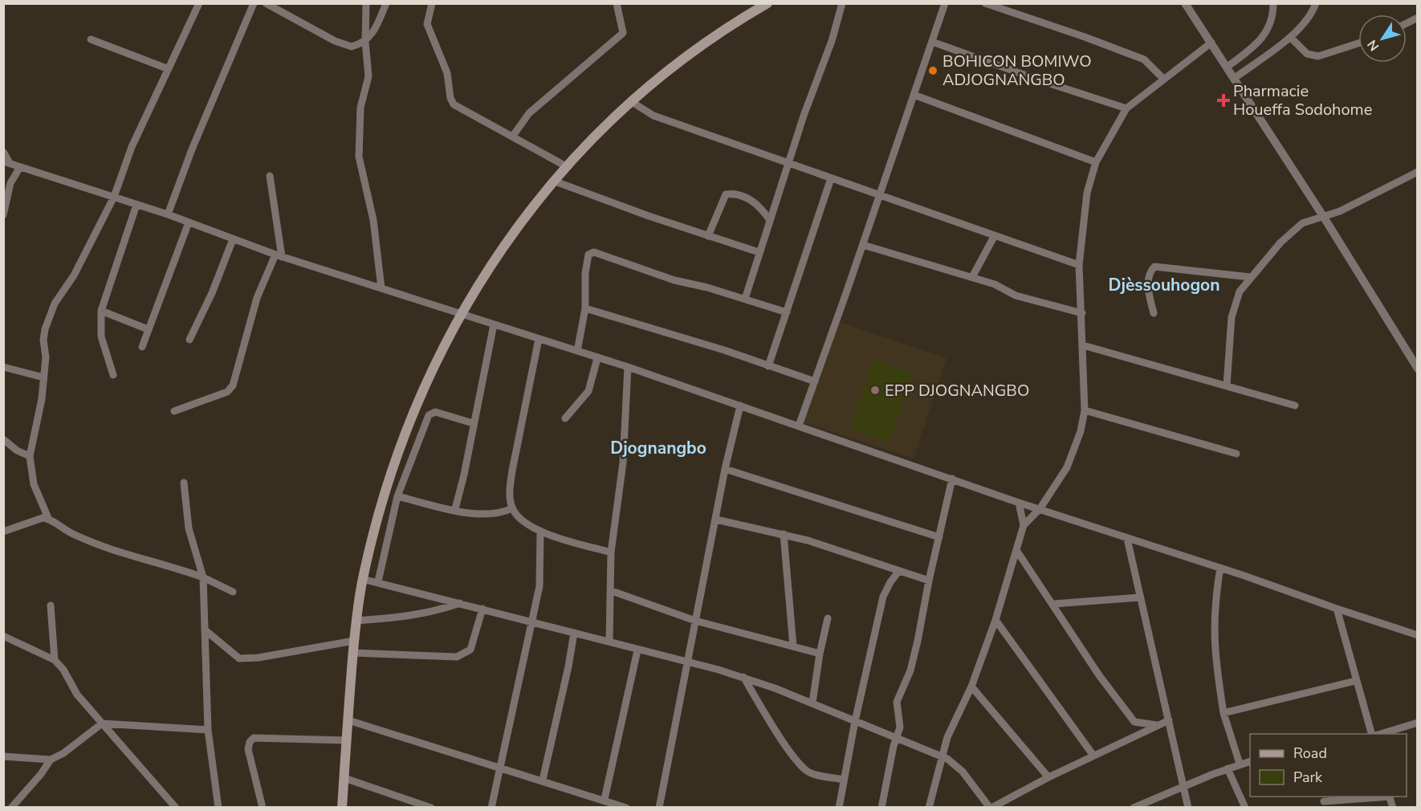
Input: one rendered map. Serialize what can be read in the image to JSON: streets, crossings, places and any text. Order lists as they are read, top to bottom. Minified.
{"districts":["Djèssouhogon","Djognangbo"],"places":{"other":["BOHICON BOMIWO ADJOGNANGBO","EPP DJOGNANGBO"],"health":["Pharmacie Houeffa Sodohome"]},"legend":["Road","Park"],"north":"bottom left"}
